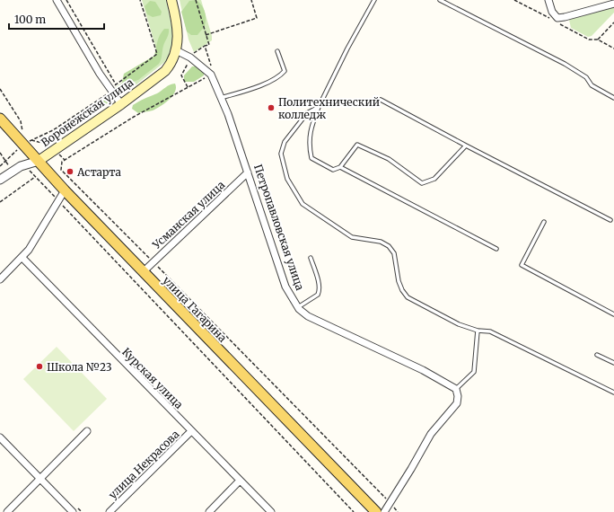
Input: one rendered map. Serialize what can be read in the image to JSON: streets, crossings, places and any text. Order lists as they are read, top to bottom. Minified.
{"streets":{"main road":["Воронежская улица","улица Гагарина"],"street":["Усманская улица","Петропавловская улица","Курская улица","улица Некрасова"]},"crossings":[["Воронежская улица","Петропавловская улица"],["Воронежская улица","улица Гагарина"],["Усманская улица","Петропавловская улица"],["Усманская улица","улица Гагарина"],["Курская улица","улица Некрасова"]],"places":["Политехнический колледж","Астарта","Школа №23"],"scale_bar":"100 m"}
